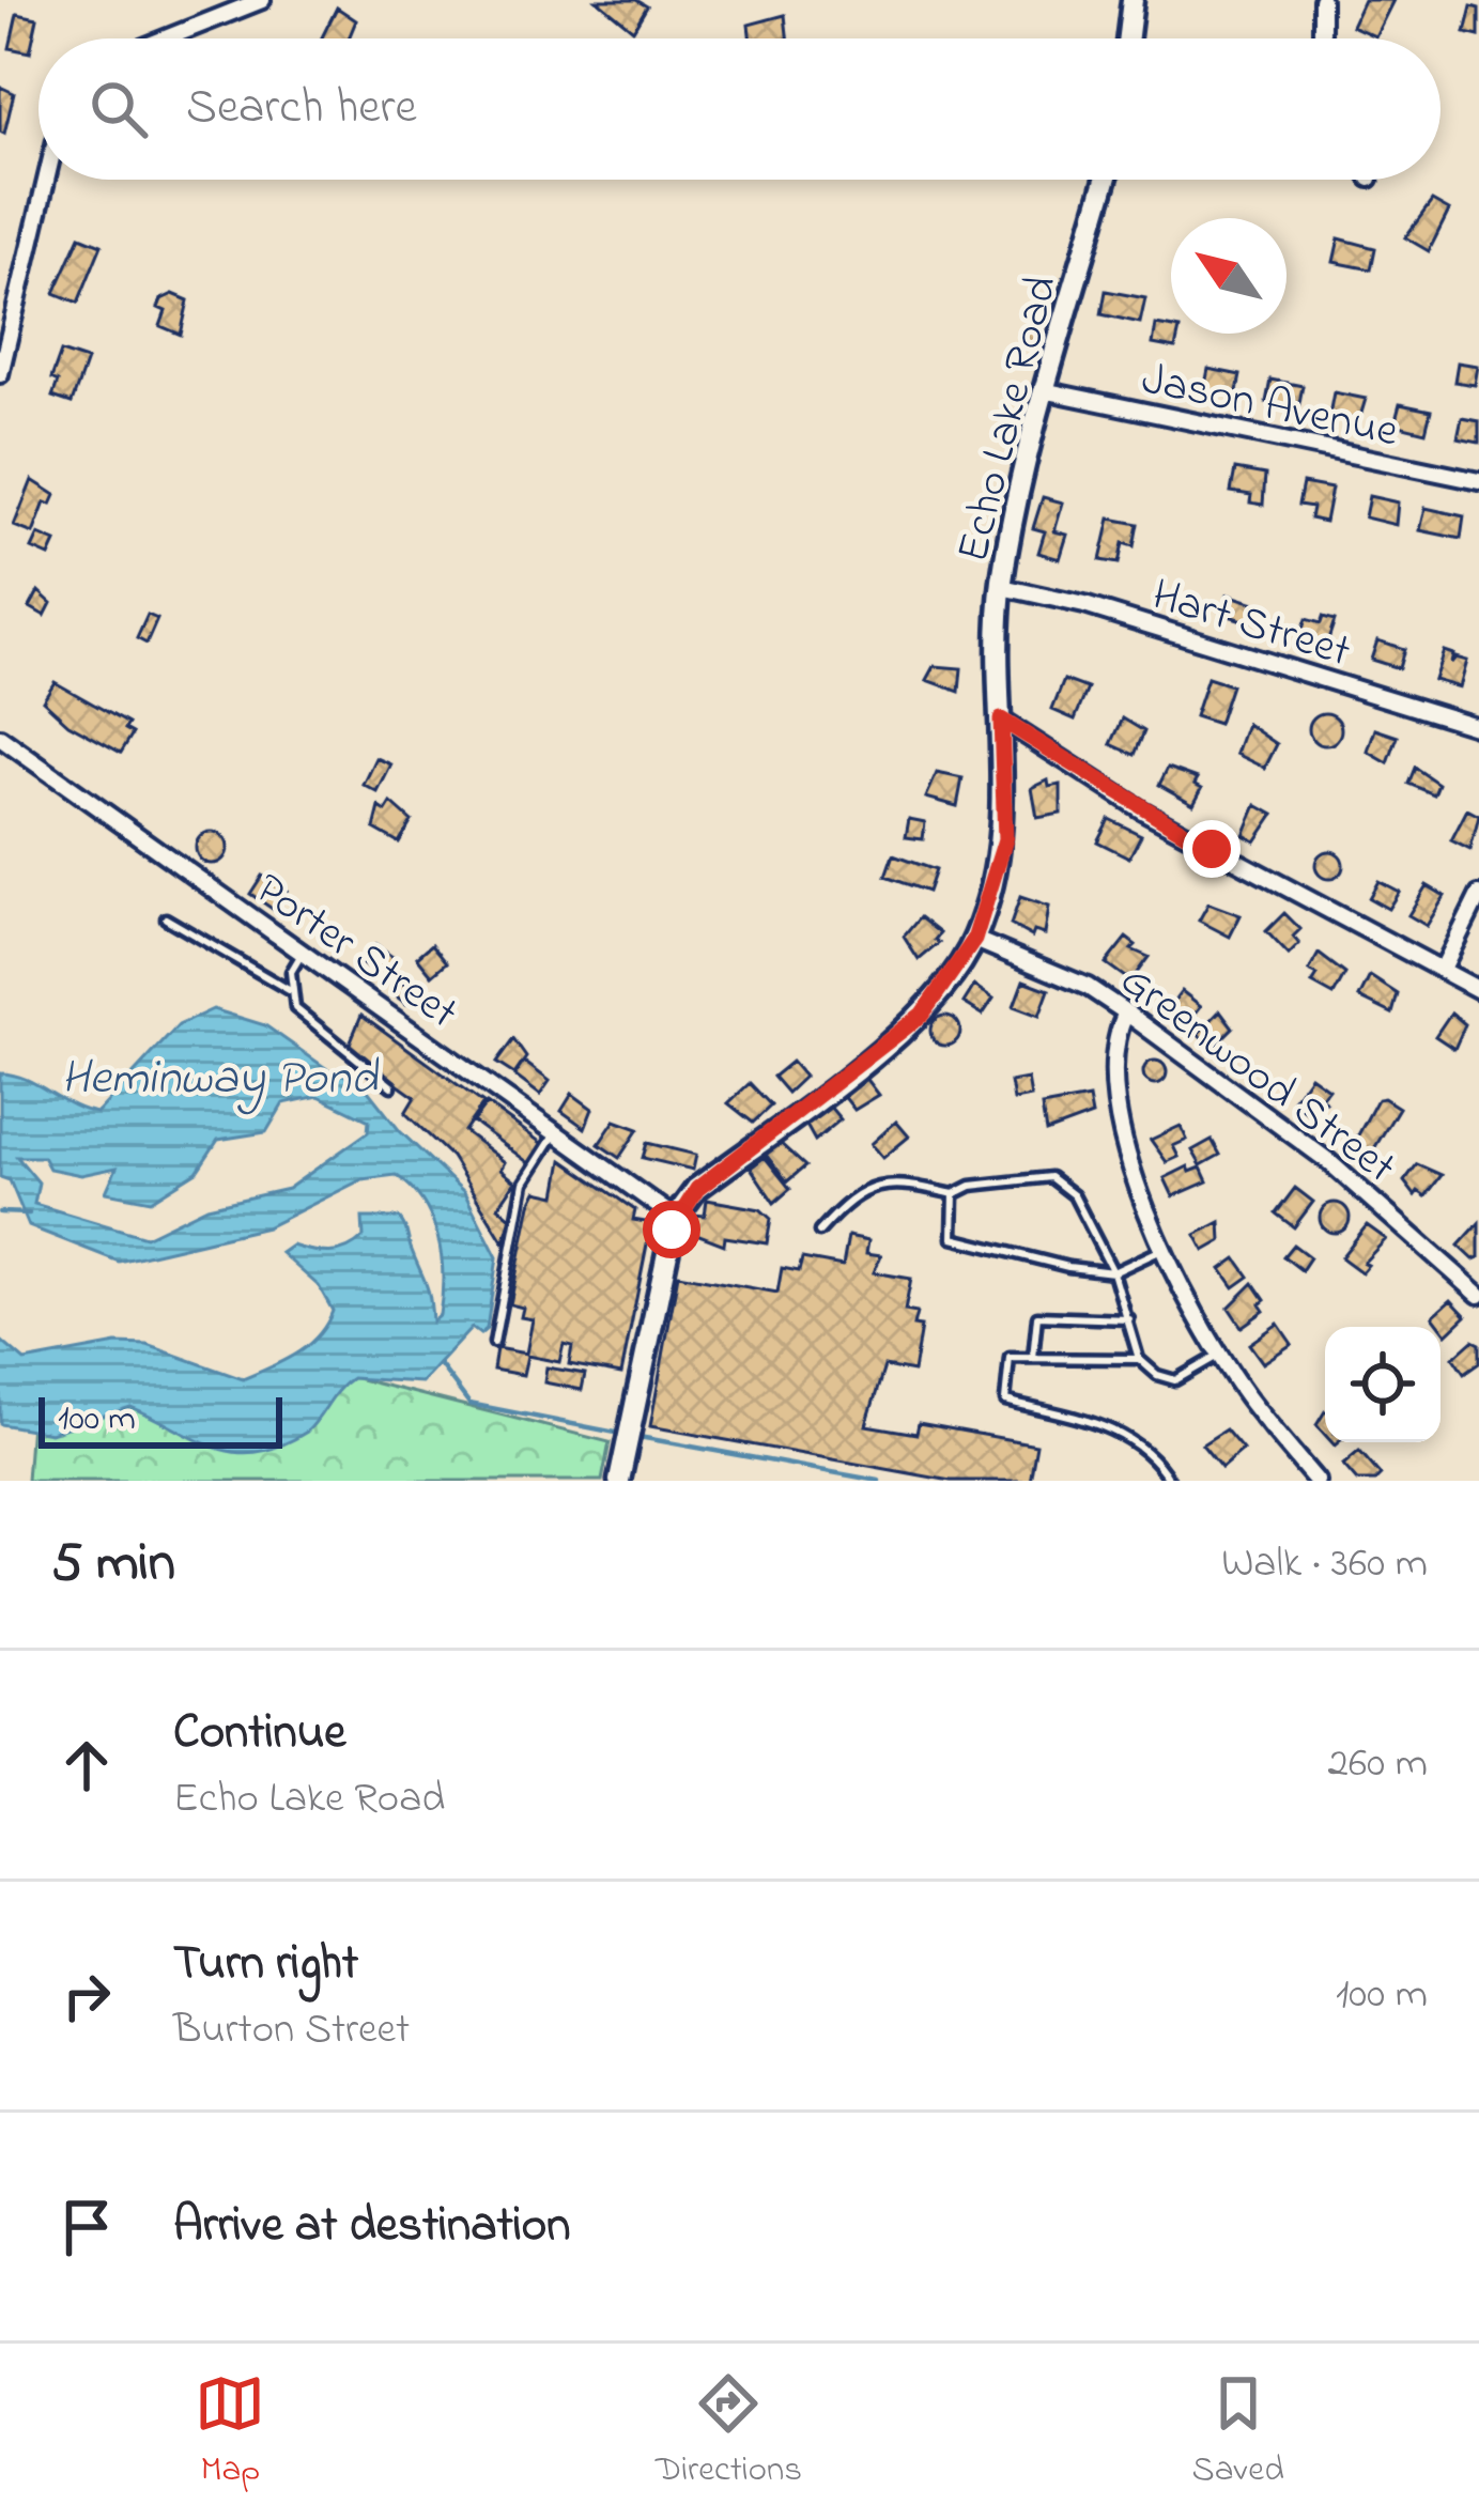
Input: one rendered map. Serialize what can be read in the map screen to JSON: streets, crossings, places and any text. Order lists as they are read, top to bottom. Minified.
{"streets":{"main road":["Echo Lake Road"],"street":["Jason Avenue","Hart Street","Porter Street","Greenwood Street"]},"crossings":[["Jason Avenue","Echo Lake Road"],["Echo Lake Road","Hart Street"],["Echo Lake Road","Porter Street"],["Echo Lake Road","Greenwood Street"]],"water":["Heminway Pond"],"scale_bar":"100 m","north":"top left","page":{"search":"Search here","scale":"100 m","heading":["5 min","Walk · 360 m"],"list":[["Continue","Echo Lake Road","260 m"],["Turn right","Burton Street","100 m"],"Arrive at destination"],"nav":["Map","Directions","Saved"]}}
